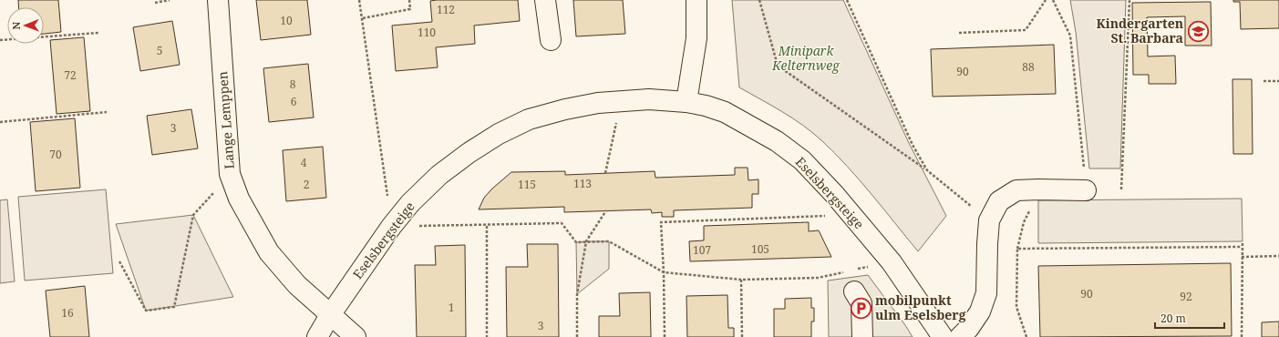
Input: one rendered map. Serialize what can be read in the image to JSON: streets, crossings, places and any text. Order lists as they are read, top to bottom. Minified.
{"streets":{"street":["Lange Lemppen","Eselsbergsteige"]},"crossings":[["Lange Lemppen","Eselsbergsteige"]],"parks":["Minipark Kelternweg"],"places":{"school or university":["Kindergarten St. Barbara"],"parking":["mobilpunkt ulm Eselsberg"]},"house_numbers":["112","10","110","5","88","90","72","8","6","3","70","4","113","2","115","105","107","90","92","1","16","3"],"scale_bar":"20 m","north":"left"}
